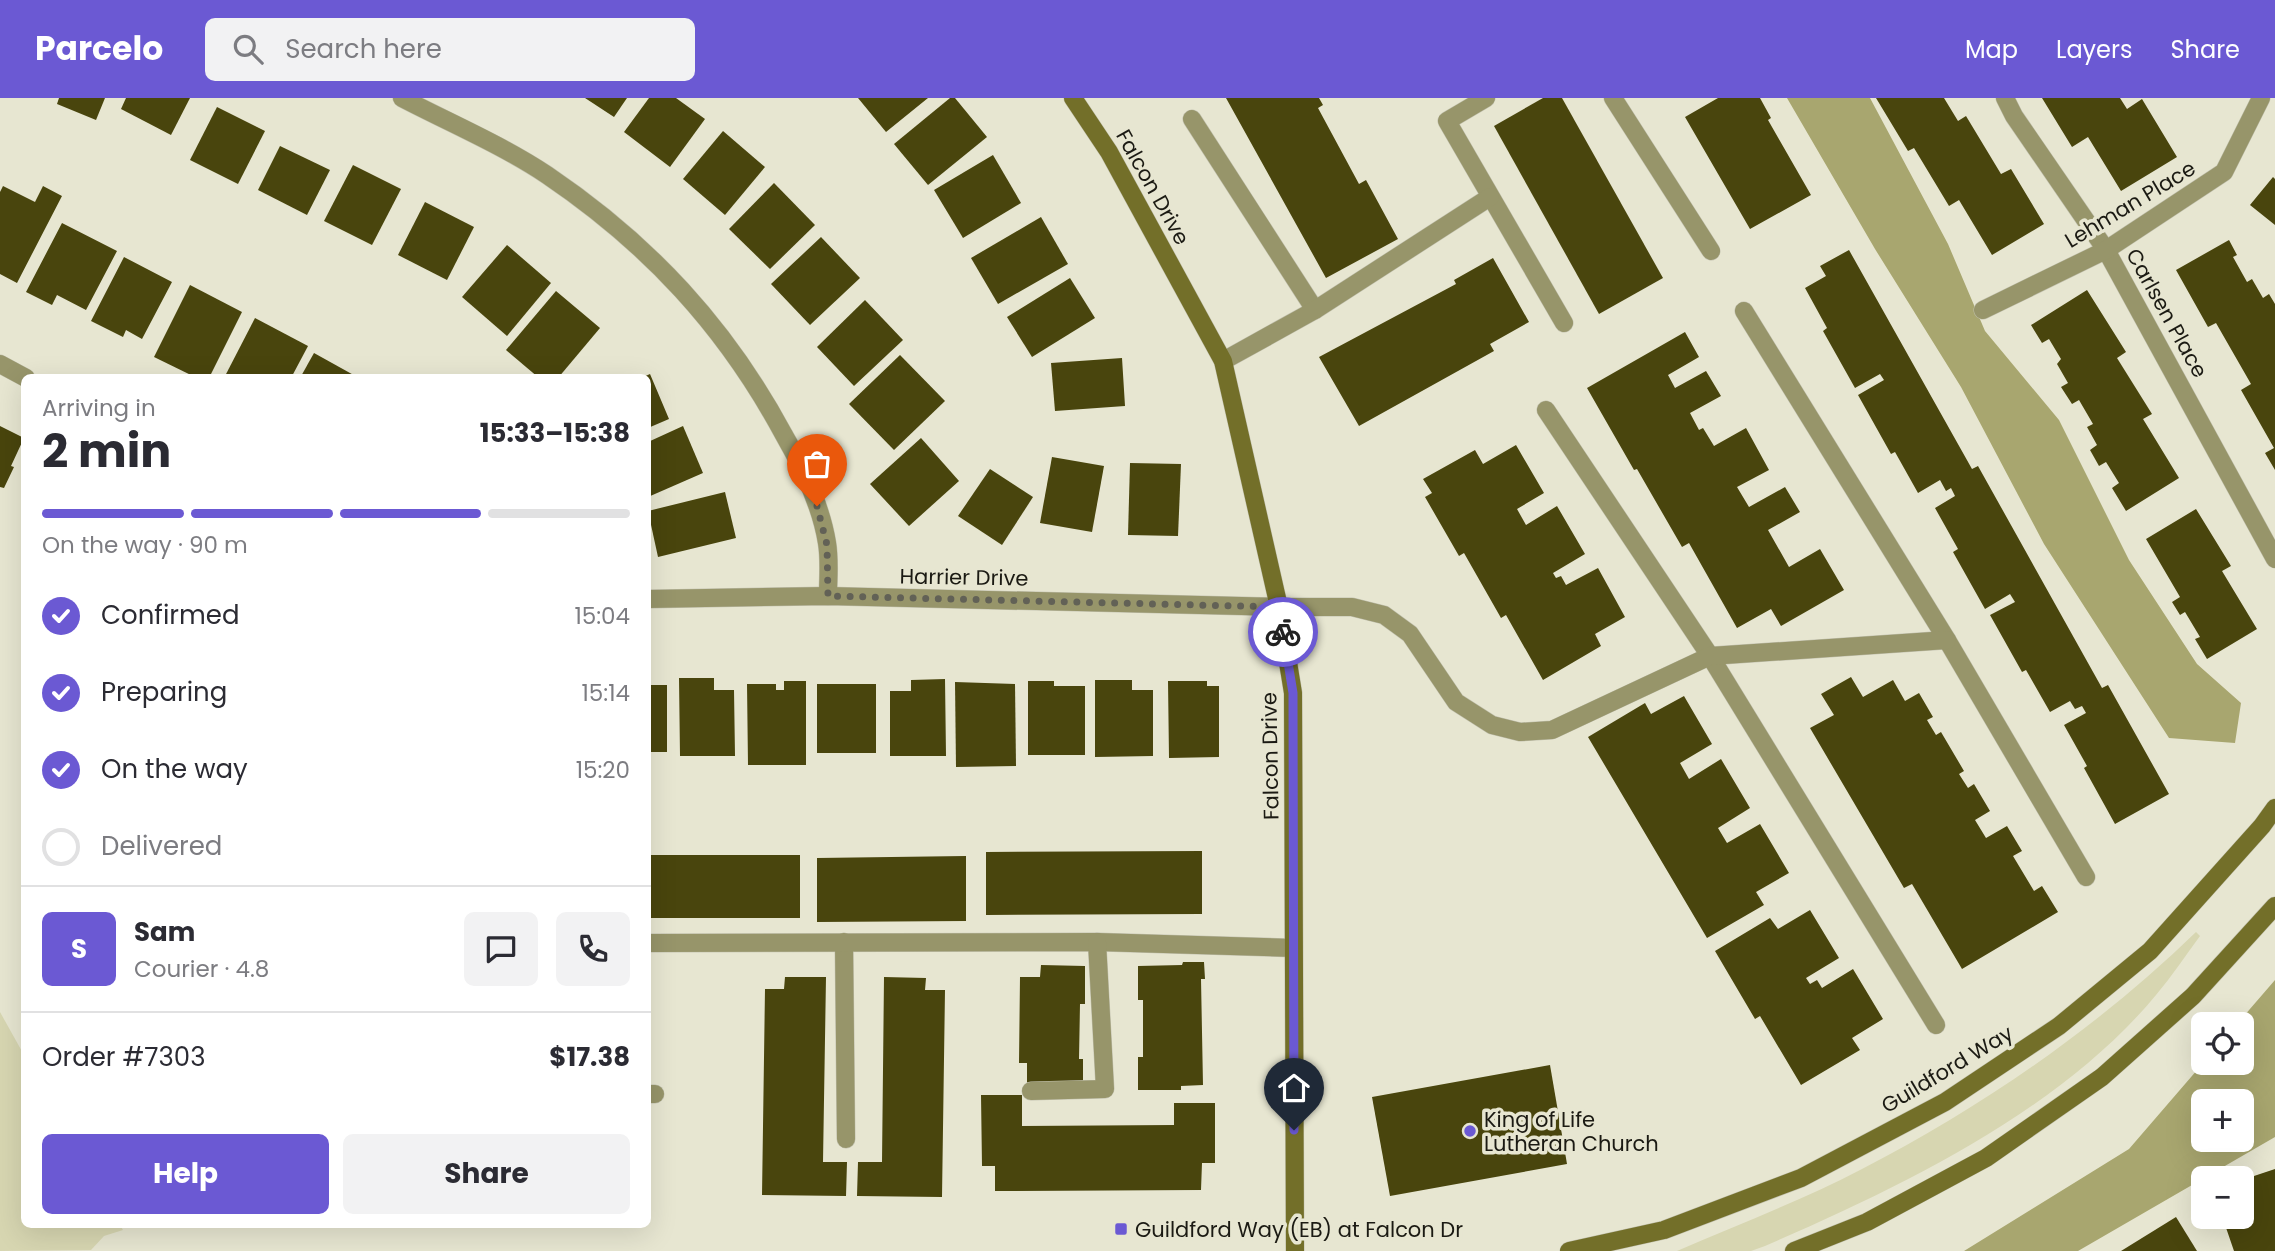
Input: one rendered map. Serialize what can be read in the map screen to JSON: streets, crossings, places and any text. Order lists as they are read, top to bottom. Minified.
{"streets":{"main road":["Falcon Drive","Guildford Way"],"street":["Lehman Place","Carlsen Place","Harrier Drive"]},"crossings":[["Falcon Drive","Harrier Drive"],["Lehman Place","Carlsen Place"]],"places":{"other":["King of Life Lutheran Church"],"transit":["Guildford Way (EB) at Falcon Dr"]},"page":{"header":"Parcelo","search":"Search here","nav":["Map","Layers","Share"],"heading":["2 min","Arriving in","15:33–15:38"],"panel":["Sam","Courier · 4.8","Order #7303","$17.38"],"bar":"On the way · 90 m","list":[["Confirmed","15:04"],["Preparing","15:14"],["On the way","15:20"],"Delivered"],"round":"S","map_buttons":["+","−"],"buttons":["Help","Share"]}}
